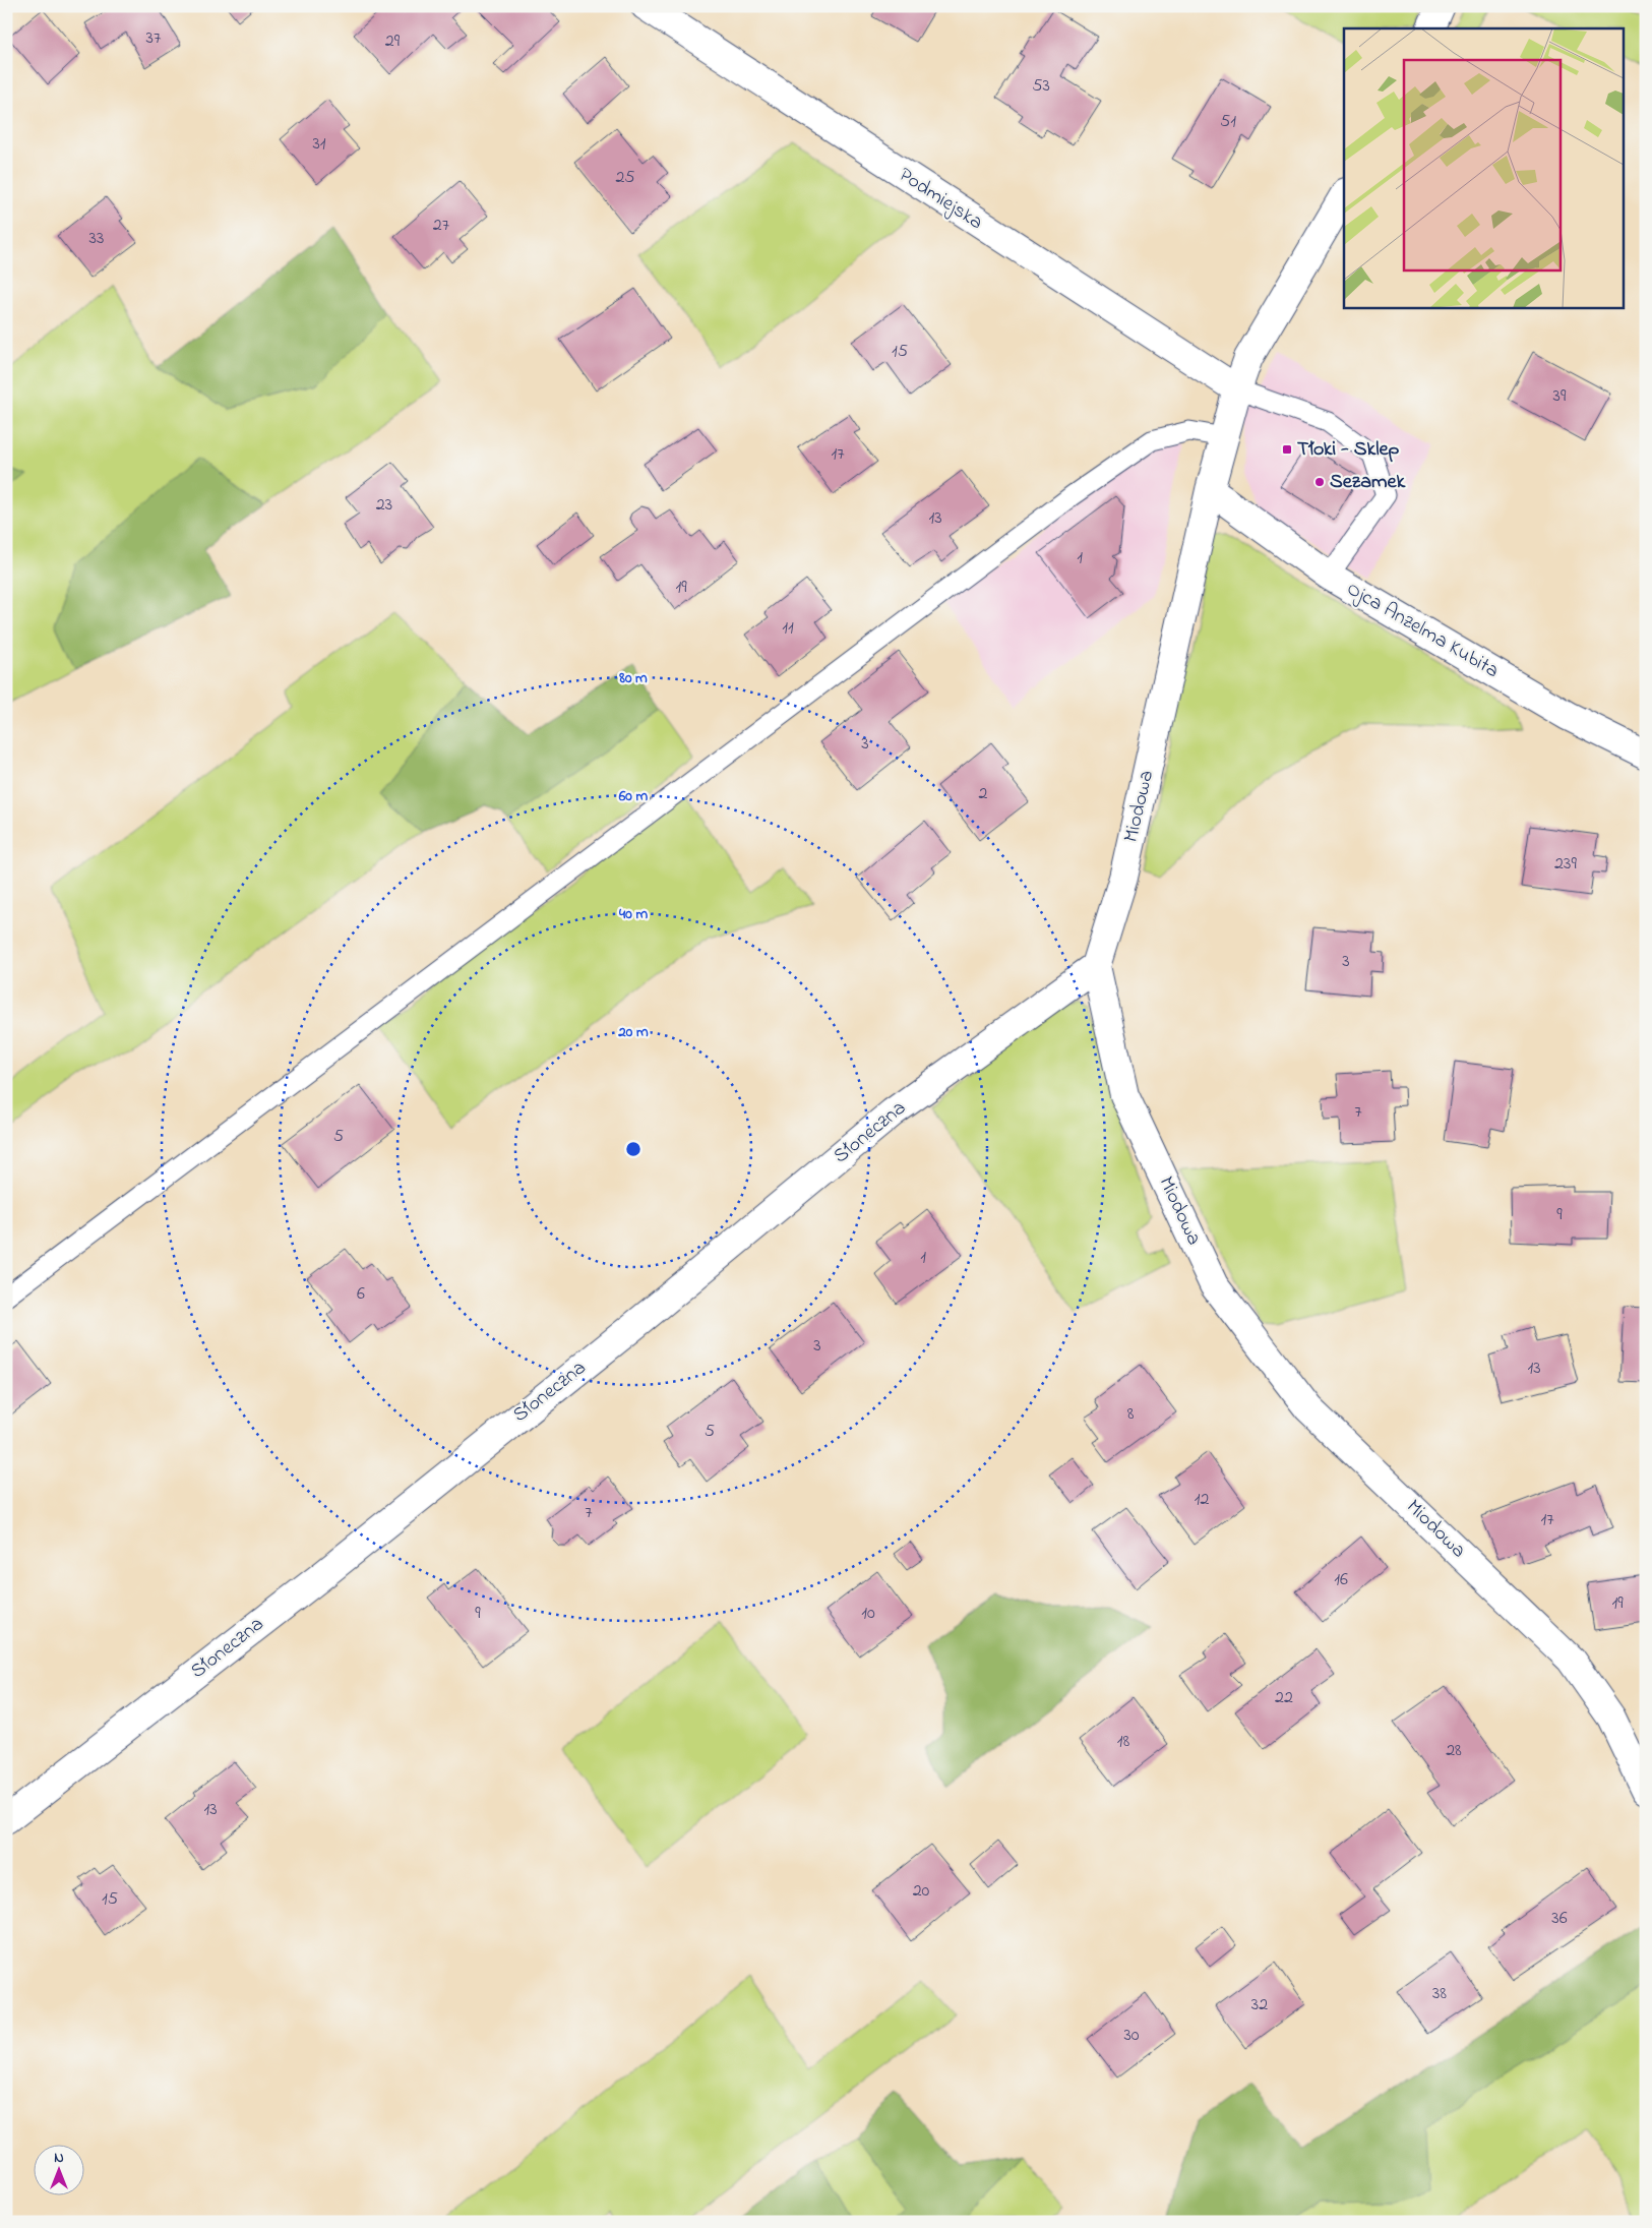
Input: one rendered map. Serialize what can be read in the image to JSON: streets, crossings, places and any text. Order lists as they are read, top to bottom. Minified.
{"streets":{"street":["Podmiejska","Ojca Anzelma Kubita","Miodowa","Słoneczna"]},"crossings":[["Podmiejska","Miodowa"],["Ojca Anzelma Kubita","Miodowa"],["Miodowa","Słoneczna"]],"places":{"transit":["Tłoki - Sklep"],"other":["Sezamek"]},"house_numbers":["37","29","53","51","31","25","27","33","15","39","17","23","13","1","19","11","3","2","239","3","7","5","9","1","6","3","13","8","5","12","7","17","16","19","9","10","22","18","28","13","20","15","36","38","32","30"],"north":"top","rings":["80 m","60 m","40 m","20 m"]}
